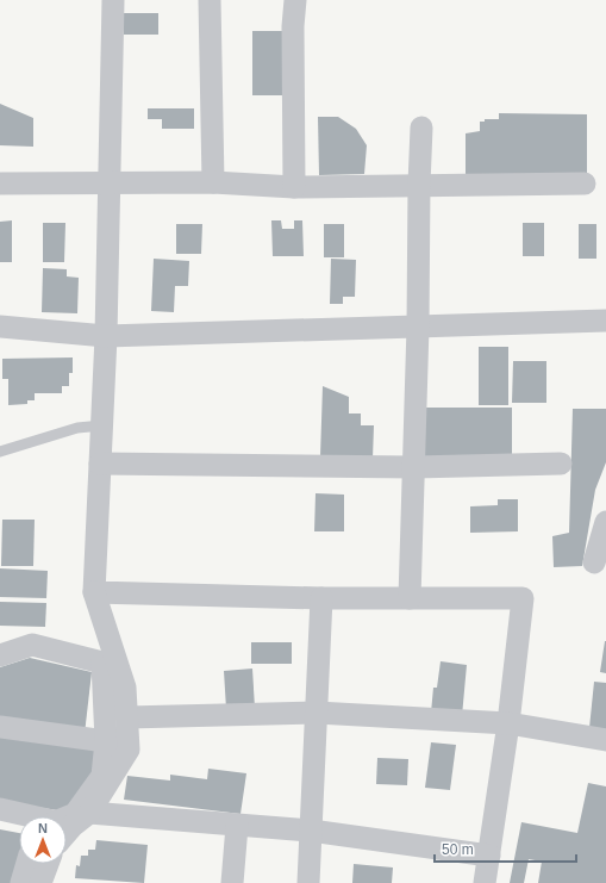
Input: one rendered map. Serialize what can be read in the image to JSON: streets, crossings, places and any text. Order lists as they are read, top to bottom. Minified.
{"scale_bar":"50 m","north":"top"}
